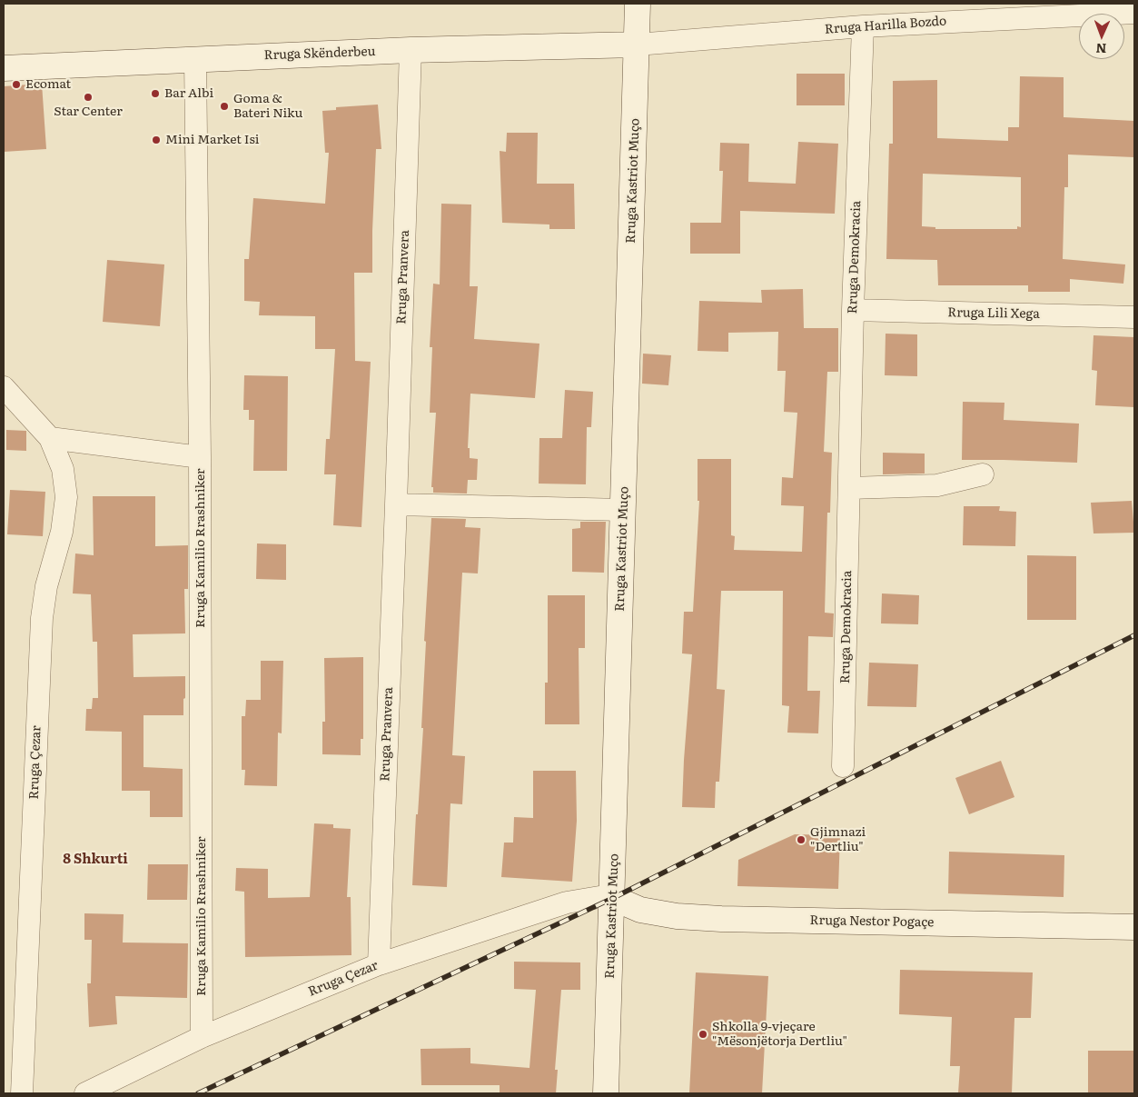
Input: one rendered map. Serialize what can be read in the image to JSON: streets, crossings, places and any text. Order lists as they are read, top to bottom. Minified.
{"streets":{"street":["Rruga Harilla Bozdo","Rruga Skënderbeu","Rruga Kastriot Muço","Rruga Demokracia","Rruga Pranvera","Rruga Lili Xega","Rruga Kamilio Rrashniker","Rruga Çezar","Rruga Nestor Pogaçe"]},"crossings":[["Rruga Harilla Bozdo","Rruga Skënderbeu"],["Rruga Harilla Bozdo","Rruga Kastriot Muço"],["Rruga Harilla Bozdo","Rruga Demokracia"],["Rruga Skënderbeu","Rruga Kastriot Muço"],["Rruga Skënderbeu","Rruga Pranvera"],["Rruga Skënderbeu","Rruga Kamilio Rrashniker"],["Rruga Kastriot Muço","Rruga Çezar"],["Rruga Kastriot Muço","Rruga Nestor Pogaçe"],["Rruga Demokracia","Rruga Lili Xega"],["Rruga Pranvera","Rruga Çezar"],["Rruga Kamilio Rrashniker","Rruga Çezar"],["Rruga Çezar","Rruga Nestor Pogaçe"]],"districts":["8 Shkurti"],"places":["Ecomat","Bar Albi","Star Center","Goma & Bateri Niku","Mini Market Isi","Gjimnazi \"Dertliu\"","Shkolla 9-vjeçare \"Mësonjëtorja Dertliu\""],"north":"bottom"}
